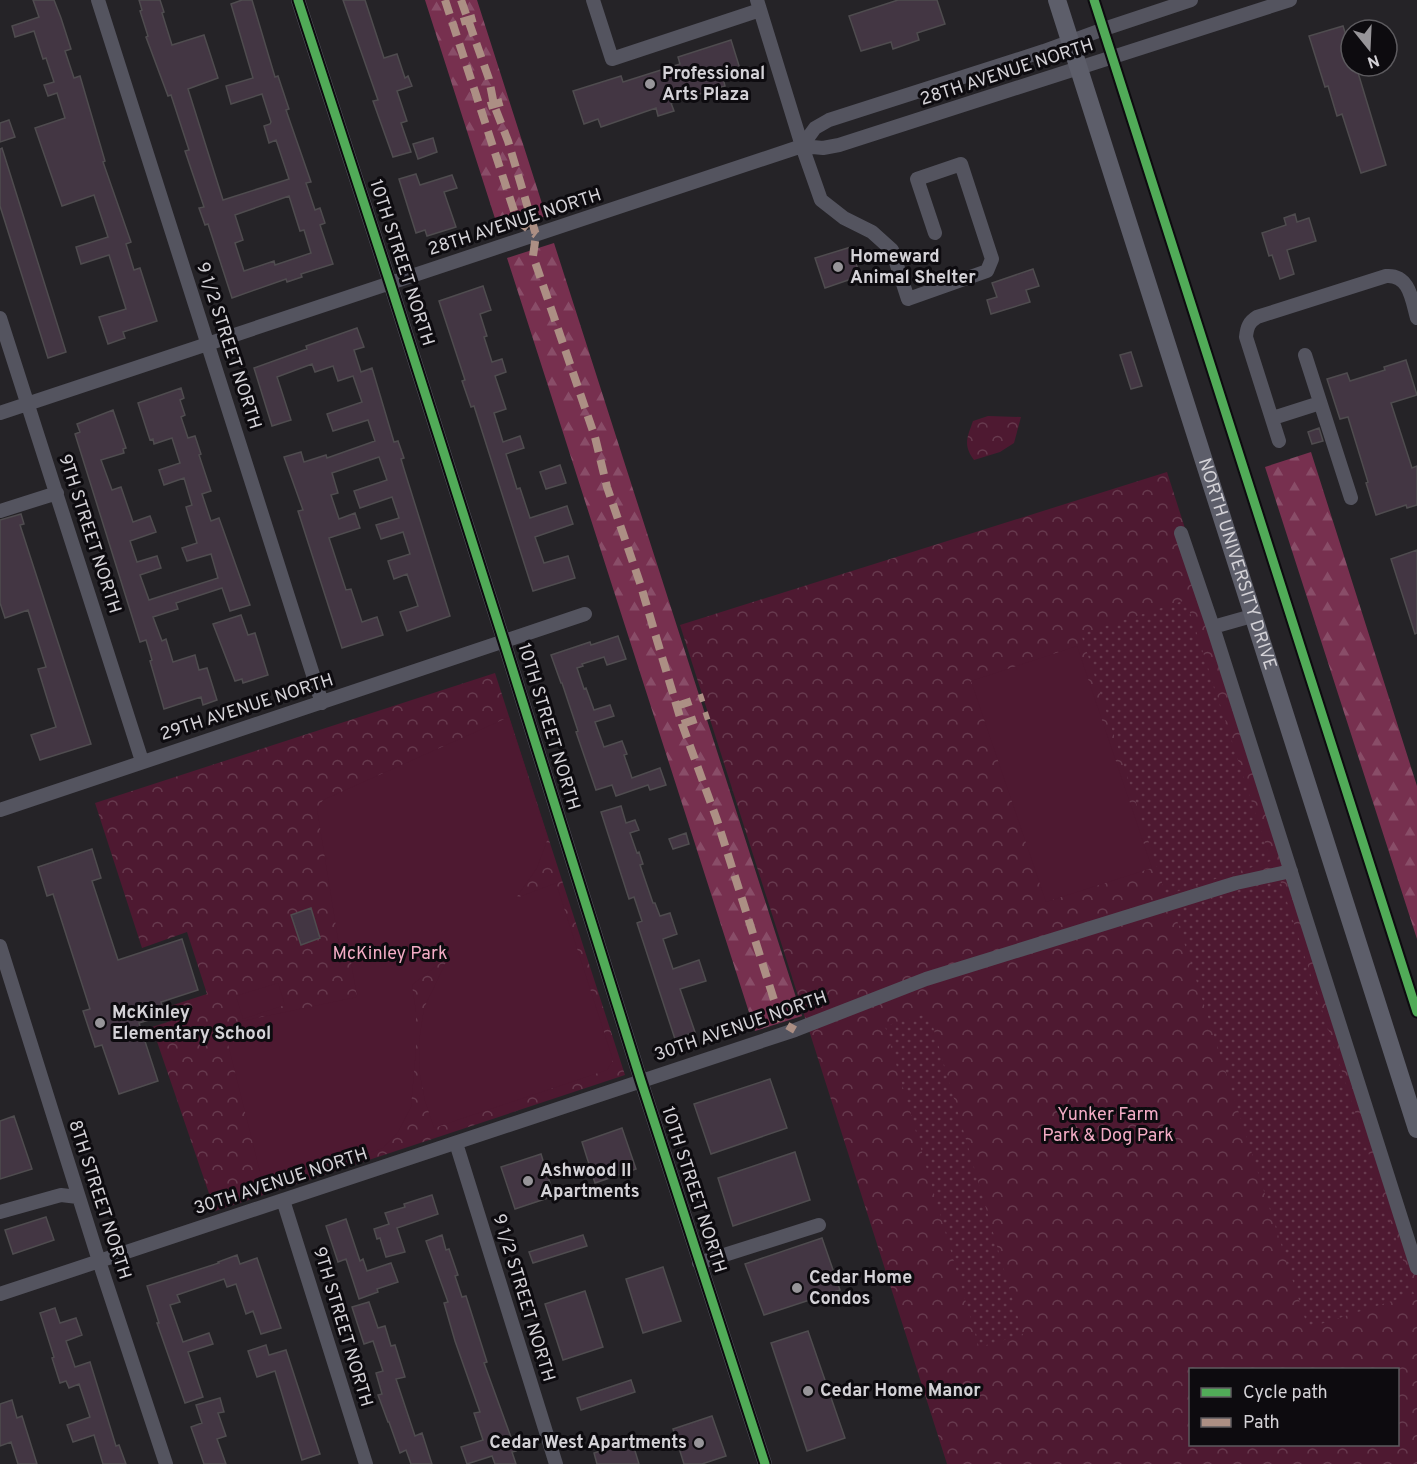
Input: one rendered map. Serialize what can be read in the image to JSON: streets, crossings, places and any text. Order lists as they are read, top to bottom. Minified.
{"streets":{"main road":["NORTH UNIVERSITY DRIVE"],"street":["28TH AVENUE NORTH","10TH STREET NORTH","9 1/2 STREET NORTH","9TH STREET NORTH","29TH AVENUE NORTH","30TH AVENUE NORTH","8TH STREET NORTH"]},"crossings":[["28TH AVENUE NORTH","10TH STREET NORTH"],["28TH AVENUE NORTH","9 1/2 STREET NORTH"],["28TH AVENUE NORTH","9TH STREET NORTH"],["28TH AVENUE NORTH","NORTH UNIVERSITY DRIVE"],["10TH STREET NORTH","29TH AVENUE NORTH"],["10TH STREET NORTH","30TH AVENUE NORTH"],["9 1/2 STREET NORTH","29TH AVENUE NORTH"],["9 1/2 STREET NORTH","30TH AVENUE NORTH"],["9TH STREET NORTH","29TH AVENUE NORTH"],["9TH STREET NORTH","30TH AVENUE NORTH"],["30TH AVENUE NORTH","8TH STREET NORTH"]],"parks":["McKinley Park","Yunker Farm Park & Dog Park"],"places":["Professional Arts Plaza","Homeward Animal Shelter","McKinley Elementary School","Ashwood II Apartments","Cedar Home Condos","Cedar Home Manor","Cedar West Apartments"],"legend":["Cycle path","Path"],"north":"bottom"}
